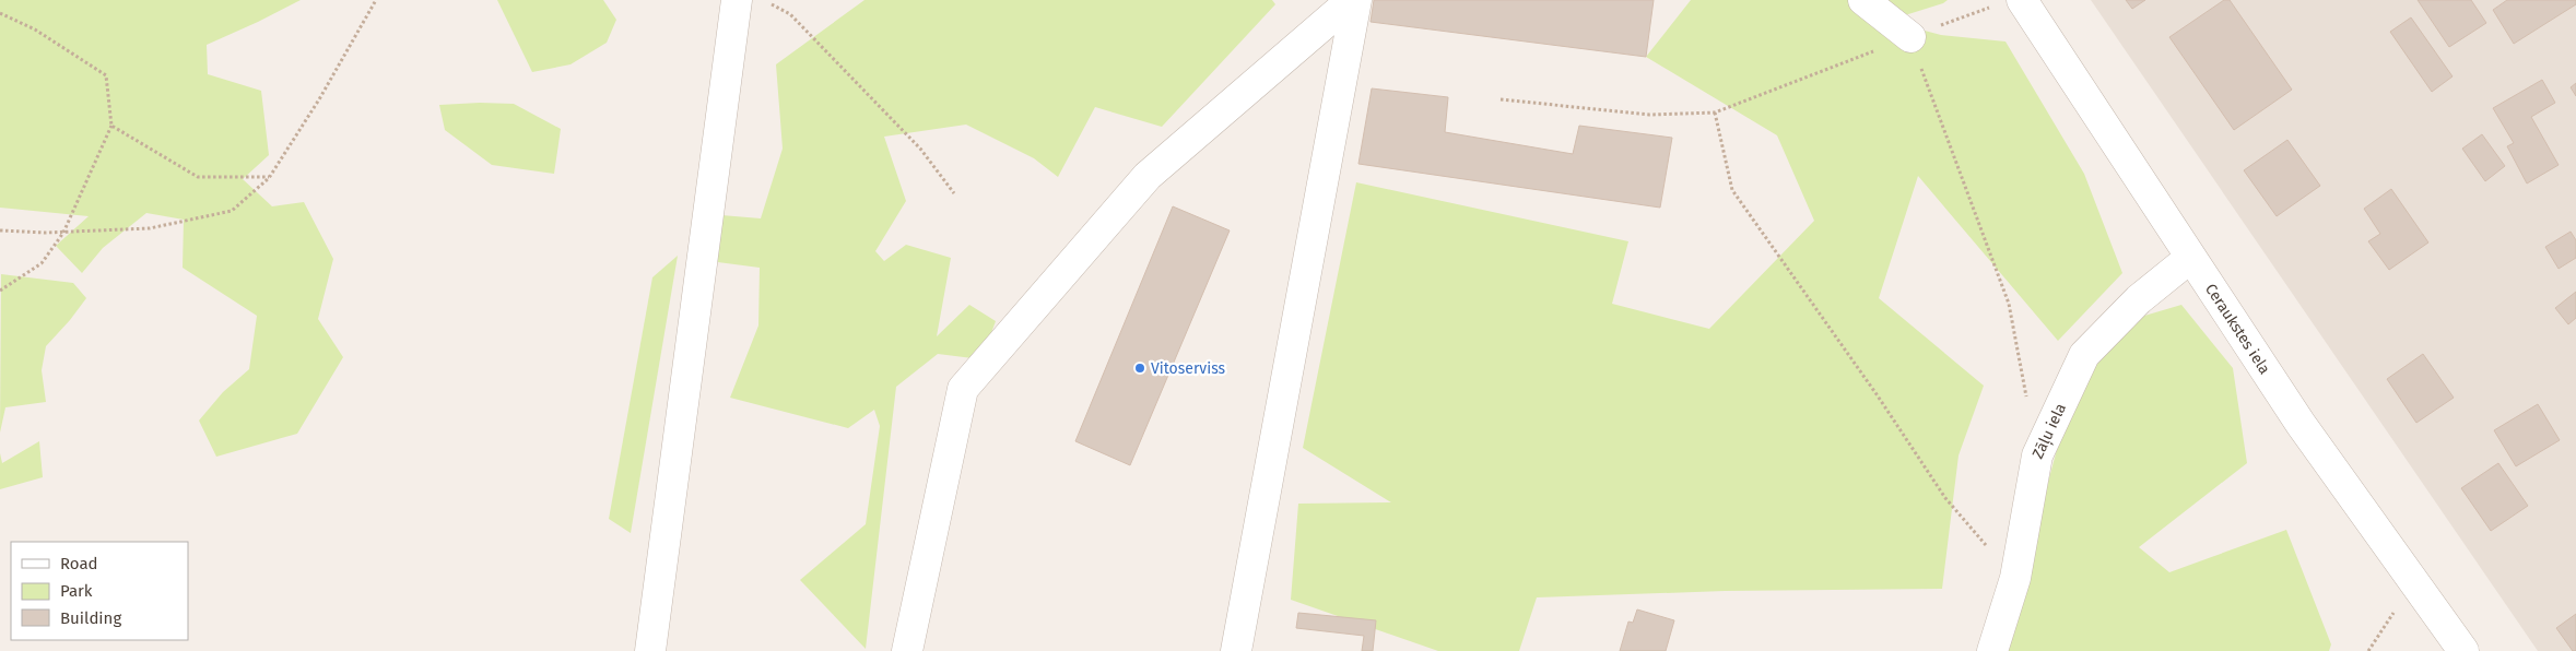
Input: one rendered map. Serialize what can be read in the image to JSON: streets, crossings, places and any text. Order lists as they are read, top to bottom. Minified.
{"streets":{"street":["Ceraukstes iela","Zāļu iela"]},"crossings":[["Ceraukstes iela","Zāļu iela"]],"places":["Vitoserviss"],"legend":["Road","Park","Building"]}
